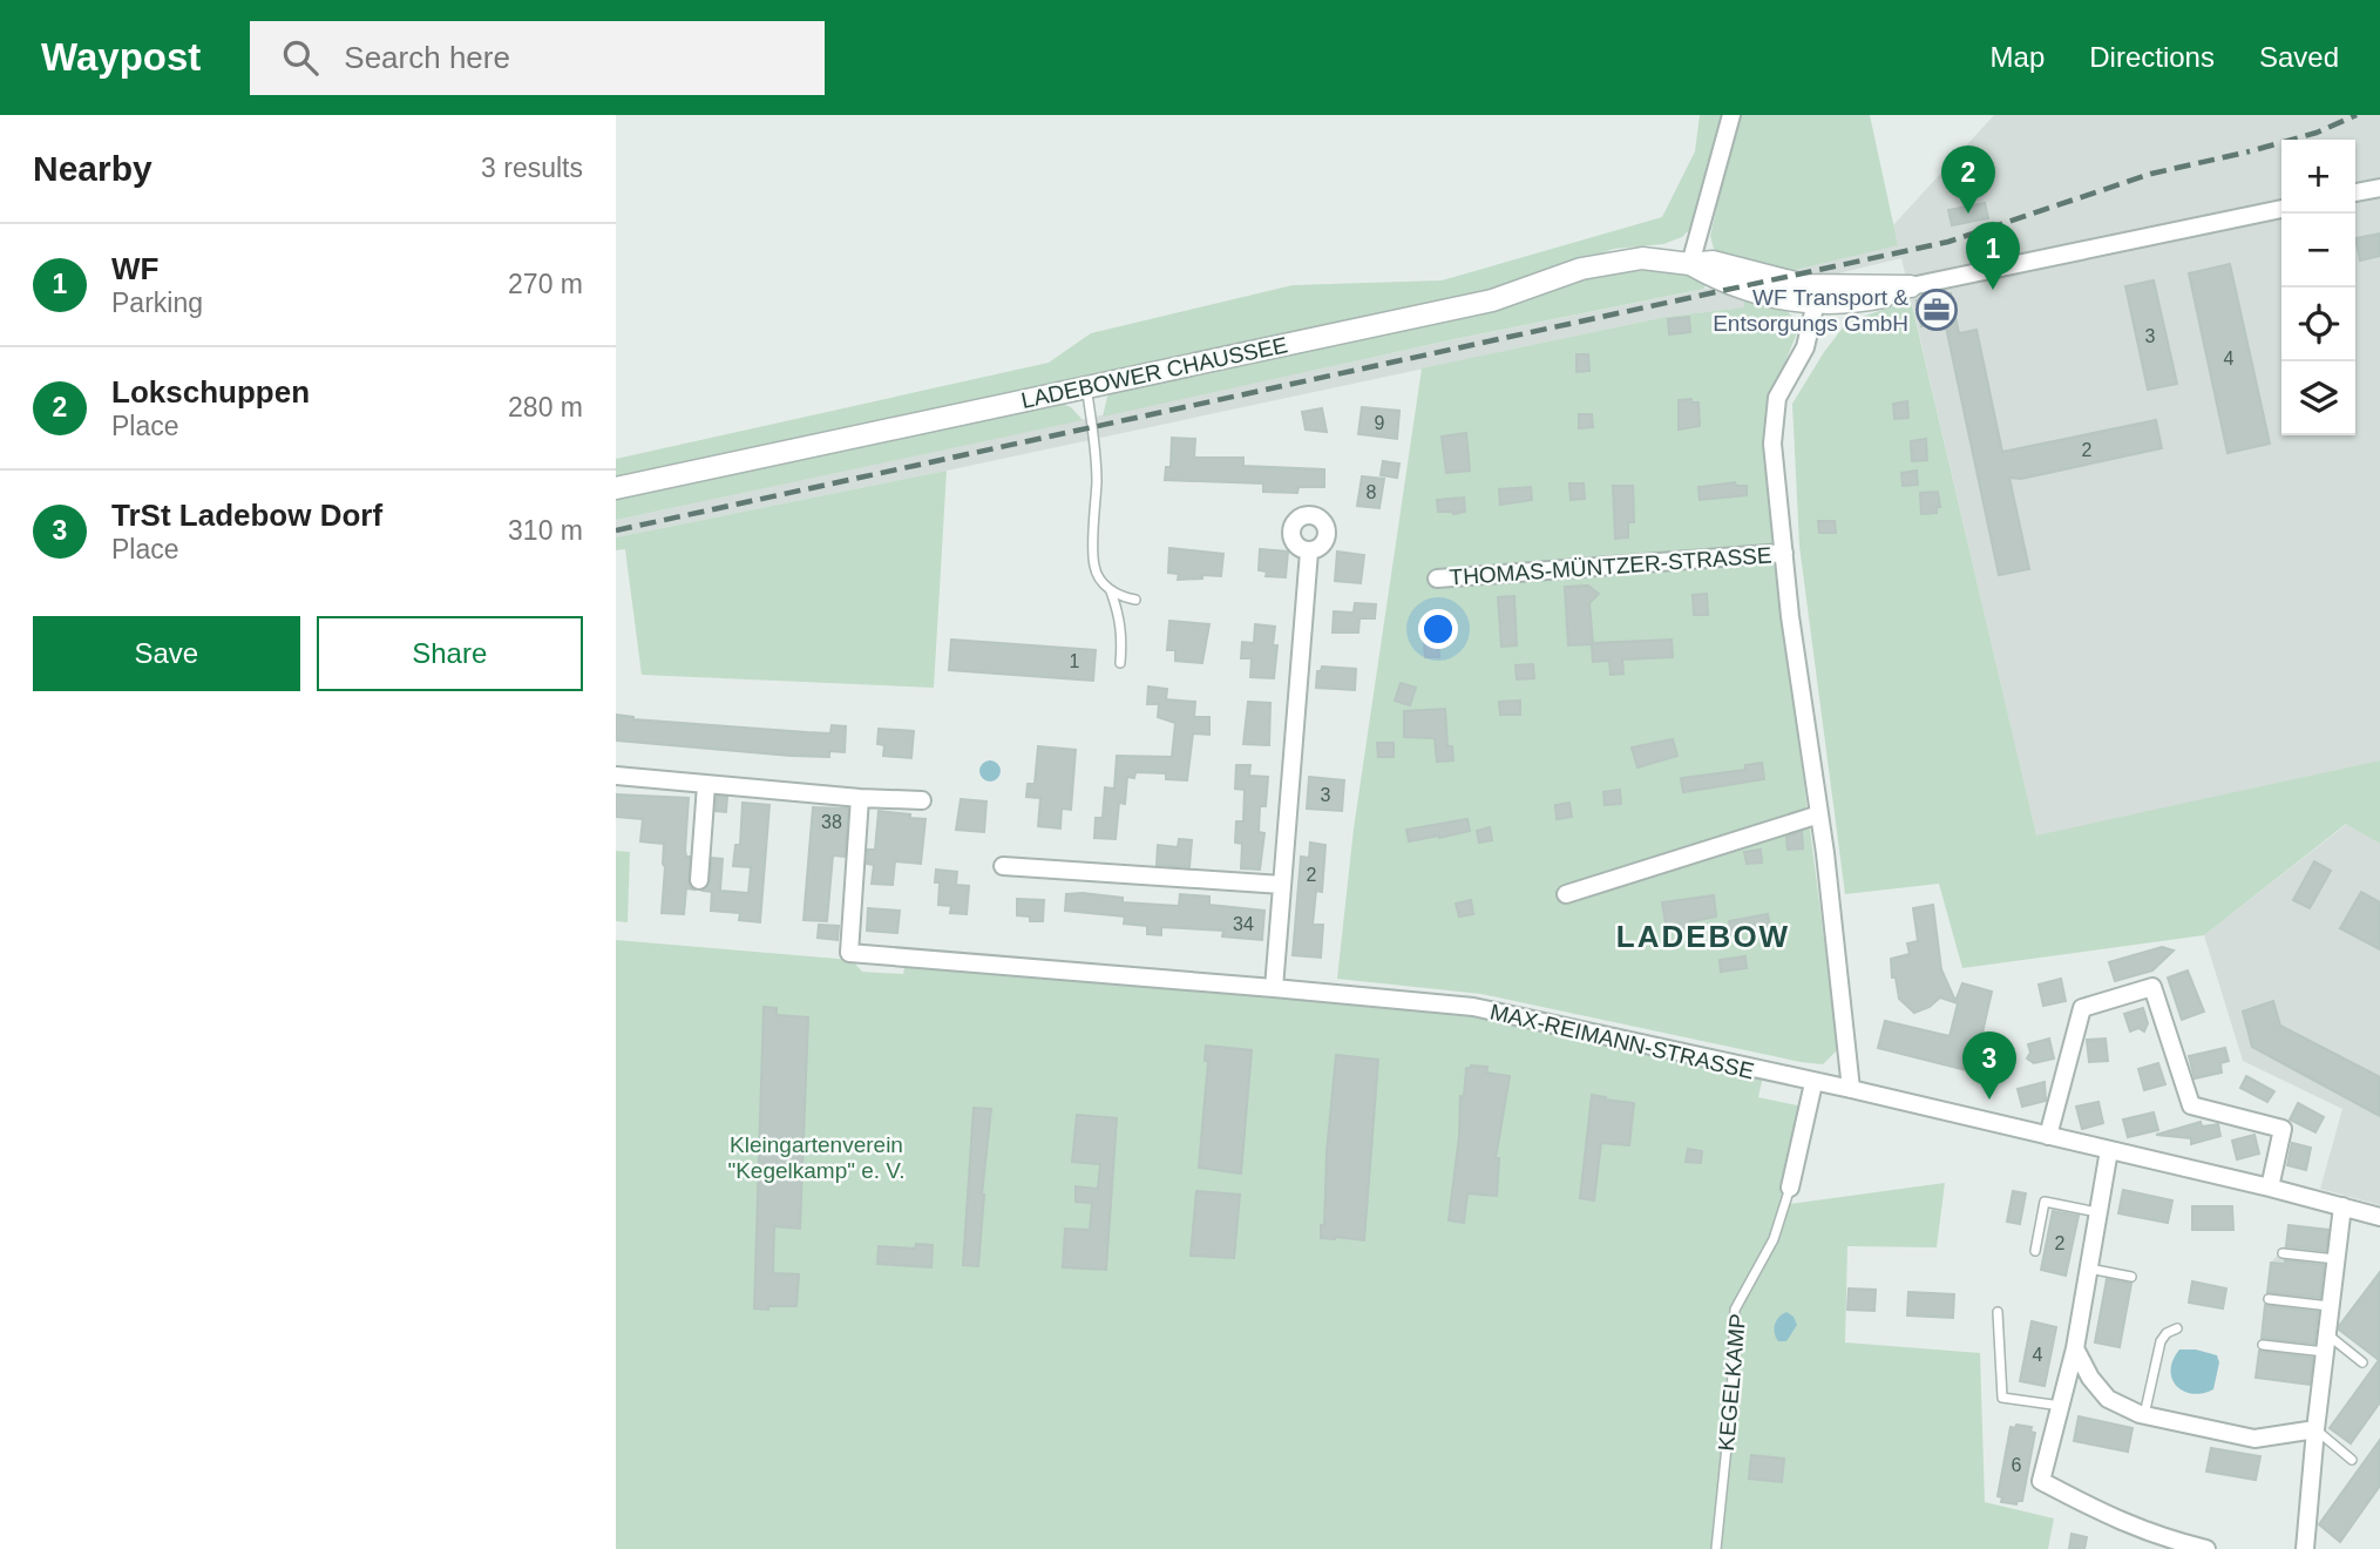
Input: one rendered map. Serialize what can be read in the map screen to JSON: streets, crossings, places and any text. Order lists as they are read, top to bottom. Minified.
{"streets":{"street":["LADEBOWER CHAUSSEE","THOMAS-MÜNTZER-STRASSE","MAX-REIMANN-STRASSE","KEGELKAMP"]},"crossings":[["LADEBOWER CHAUSSEE","THOMAS-MÜNTZER-STRASSE"],["THOMAS-MÜNTZER-STRASSE","MAX-REIMANN-STRASSE"],["MAX-REIMANN-STRASSE","KEGELKAMP"]],"districts":["LADEBOW"],"parks":["Kleingartenverein \"Kegelkamp\" e. V."],"places":{"office":["WF Transport & Entsorgungs GmbH"]},"house_numbers":["3","4","9","2","8","1","3","38","2","34","2","4","6"],"page":{"header":"Waypost","search":"Search here","nav":["Map","Directions","Saved"],"heading":["Nearby","3 results"],"map_buttons":["+","−"],"pins":["2","1","3"],"list":[{"mark":"1","name":"WF","note":"Parking","value":"270 m"},{"mark":"2","name":"Lokschuppen","note":"Place","value":"280 m"},{"mark":"3","name":"TrSt Ladebow Dorf","note":"Place","value":"310 m"}],"buttons":["Save","Share"]}}
